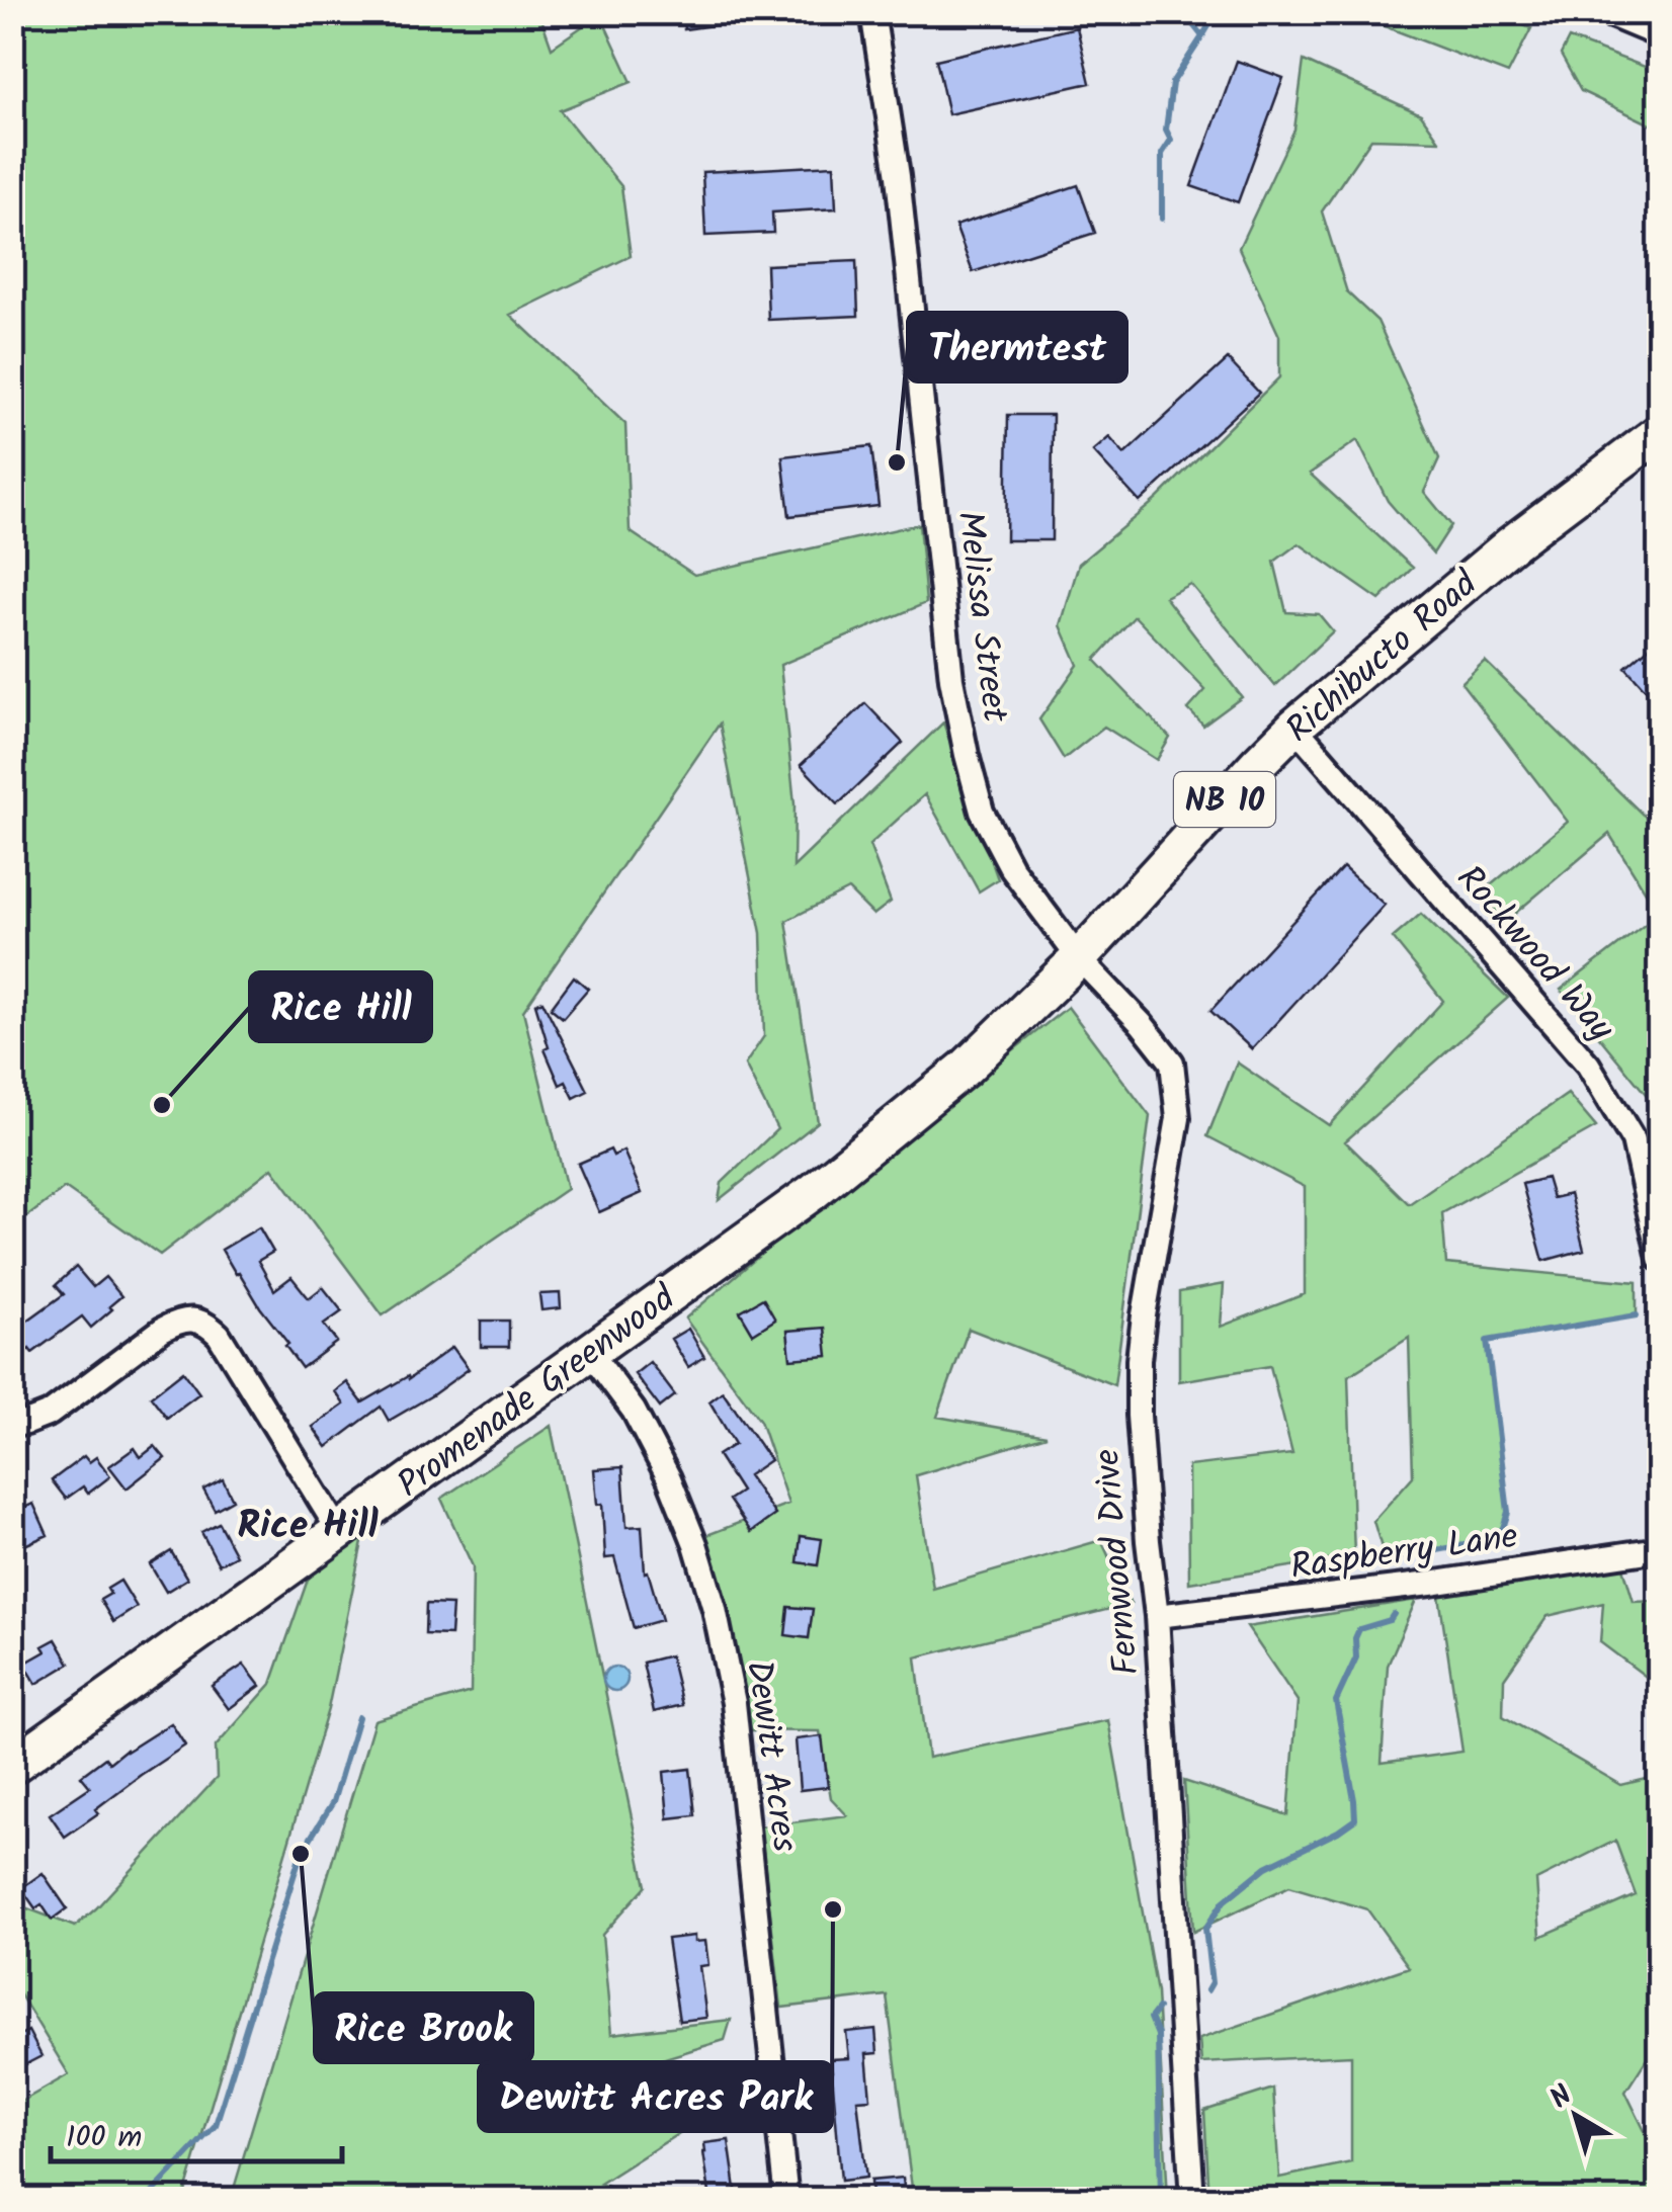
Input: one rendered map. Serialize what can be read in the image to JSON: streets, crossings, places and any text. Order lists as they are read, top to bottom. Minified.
{"streets":{"main road":["Richibucto Road","NB 10","Promenade Greenwood"],"street":["Melissa Street","Rockwood Way","Raspberry Lane","Fernwood Drive","Dewitt Acres"]},"crossings":[["Melissa Street","Richibucto Road"],["Melissa Street","Fernwood Drive"],["Richibucto Road","Rockwood Way"],["Richibucto Road","Promenade Greenwood"],["Richibucto Road","Fernwood Drive"],["Promenade Greenwood","Dewitt Acres"],["Raspberry Lane","Fernwood Drive"]],"districts":["Rice Hill"],"places":["Thermtest","Rice Hill","Rice Brook","Dewitt Acres Park"],"scale_bar":"100 m","north":"top left"}
